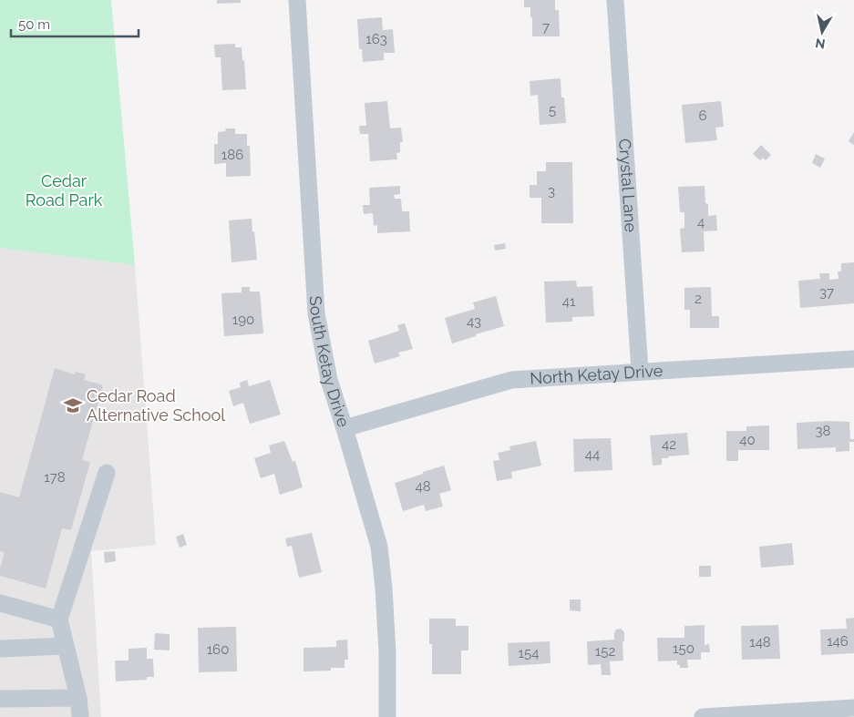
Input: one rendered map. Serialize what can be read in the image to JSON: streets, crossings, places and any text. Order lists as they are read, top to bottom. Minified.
{"streets":{"street":["Crystal Lane","South Ketay Drive","North Ketay Drive"]},"crossings":[["Crystal Lane","North Ketay Drive"],["South Ketay Drive","North Ketay Drive"]],"parks":["Cedar Road Park"],"places":{"school or university":["Cedar Road Alternative School"]},"house_numbers":["7","163","5","6","186","3","4","37","2","41","190","43","38","40","42","44","178","48","146","148","150","160","152","154"],"scale_bar":"50 m","north":"bottom"}
